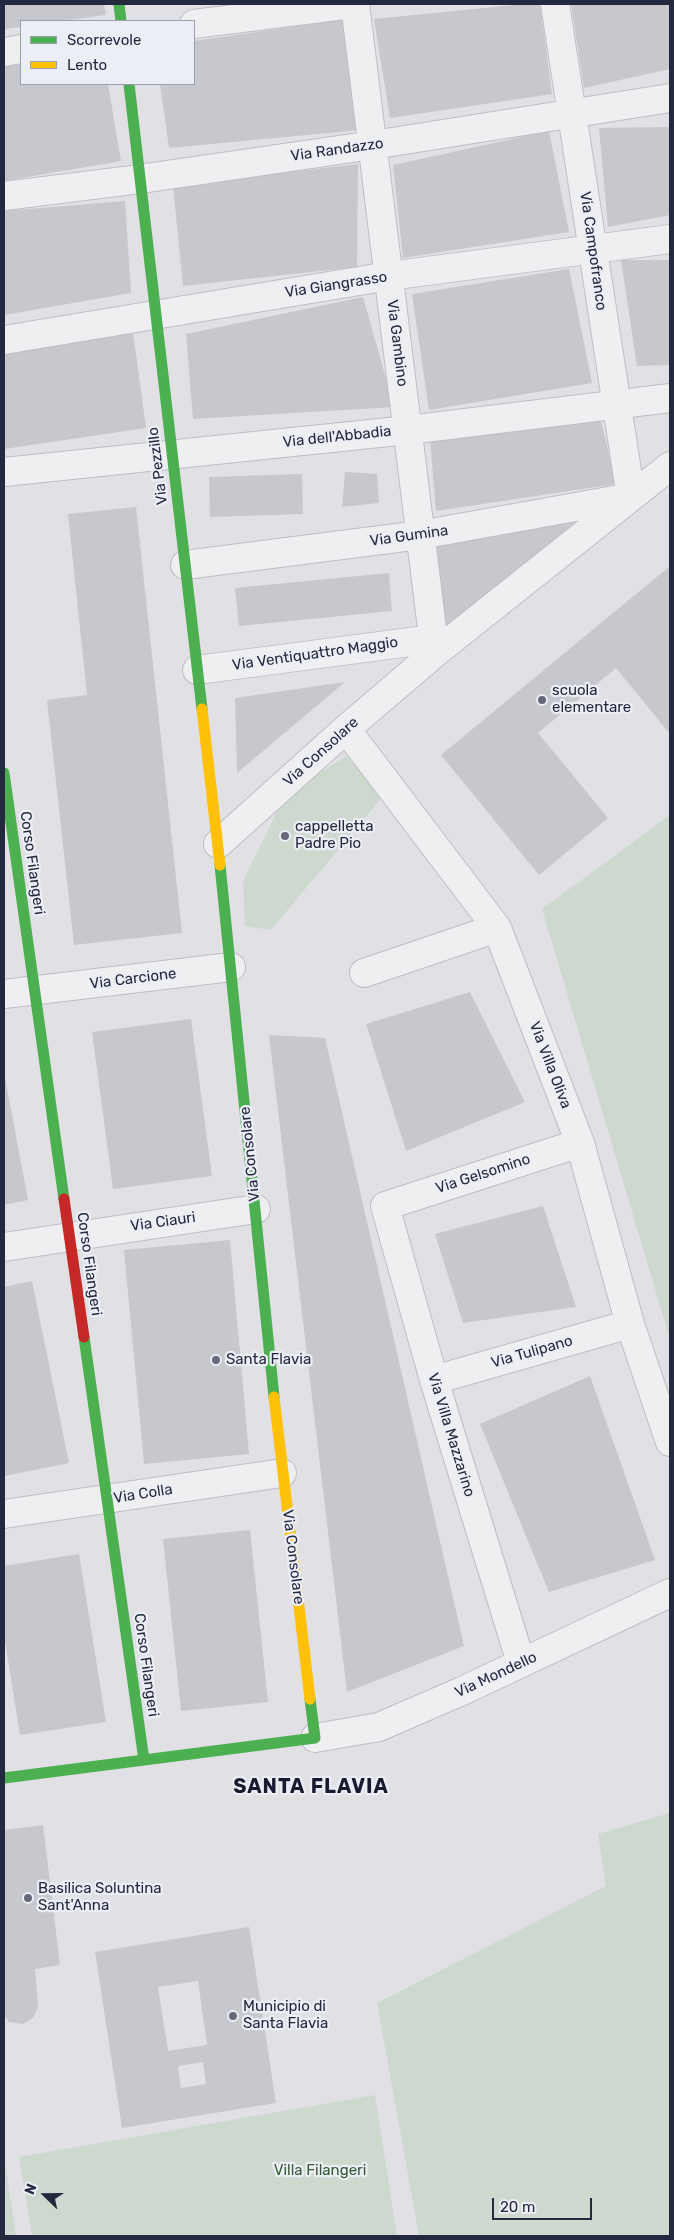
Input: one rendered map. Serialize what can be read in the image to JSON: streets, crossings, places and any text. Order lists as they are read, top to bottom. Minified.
{"streets":{"street":["Via Randazzo","Via Campofranco","Via Giangrasso","Via Gambino","Via dell'Abbadia","Via Pezzillo","Via Gumina","Via Ventiquattro Maggio","Via Consolare","Corso Filangeri","Via Carcione","Via Villa Oliva","Via Gelsomino","Via Ciauri","Via Tulipano","Via Villa Mazzarino","Via Colla","Via Mondello"]},"crossings":[["Via Randazzo","Via Campofranco"],["Via Randazzo","Via Gambino"],["Via Randazzo","Via Pezzillo"],["Via Campofranco","Via Giangrasso"],["Via Campofranco","Via dell'Abbadia"],["Via Campofranco","Via Gumina"],["Via Campofranco","Via Consolare"],["Via Giangrasso","Via Gambino"],["Via Giangrasso","Via Pezzillo"],["Via Gambino","Via dell'Abbadia"],["Via Gambino","Via Gumina"],["Via Gambino","Via Ventiquattro Maggio"],["Via Gambino","Via Consolare"],["Via dell'Abbadia","Via Pezzillo"],["Via Pezzillo","Via Gumina"],["Via Pezzillo","Via Ventiquattro Maggio"],["Via Pezzillo","Via Consolare"],["Via Gumina","Via Consolare"],["Via Ventiquattro Maggio","Via Consolare"],["Via Consolare","Via Carcione"],["Via Consolare","Via Villa Oliva"],["Via Consolare","Via Ciauri"],["Via Consolare","Via Colla"],["Via Consolare","Via Mondello"],["Corso Filangeri","Via Carcione"],["Corso Filangeri","Via Ciauri"],["Corso Filangeri","Via Colla"],["Via Villa Oliva","Via Gelsomino"],["Via Villa Oliva","Via Tulipano"],["Via Gelsomino","Via Villa Mazzarino"],["Via Tulipano","Via Villa Mazzarino"],["Via Villa Mazzarino","Via Mondello"]],"districts":["SANTA FLAVIA"],"parks":["Villa Filangeri"],"places":["scuola elementare","cappelletta Padre Pio","Santa Flavia","Basilica Soluntina Sant'Anna","Municipio di Santa Flavia"],"legend":["Scorrevole","Lento"],"scale_bar":"20 m","north":"left"}
